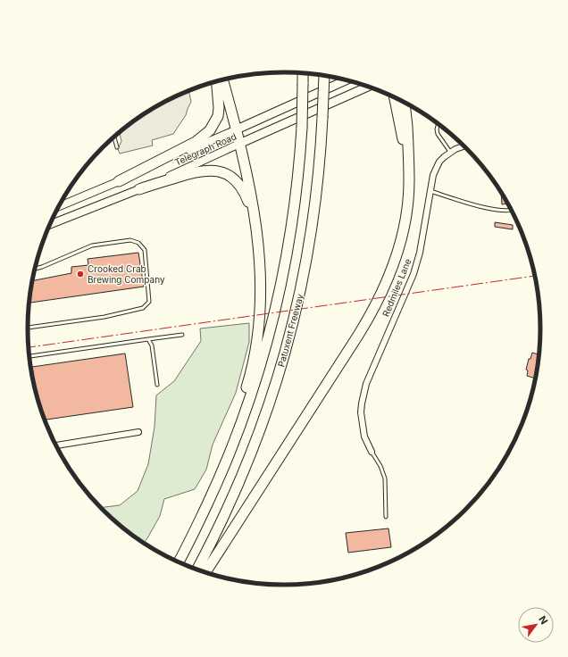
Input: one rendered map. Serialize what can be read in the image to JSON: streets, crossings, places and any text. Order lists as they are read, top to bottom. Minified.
{"streets":{"highway":["Patuxent Freeway"],"main road":["Telegraph Road"],"street":["Redmiles Lane"]},"places":["Crooked Crab Brewing Company"],"north":"top right"}
